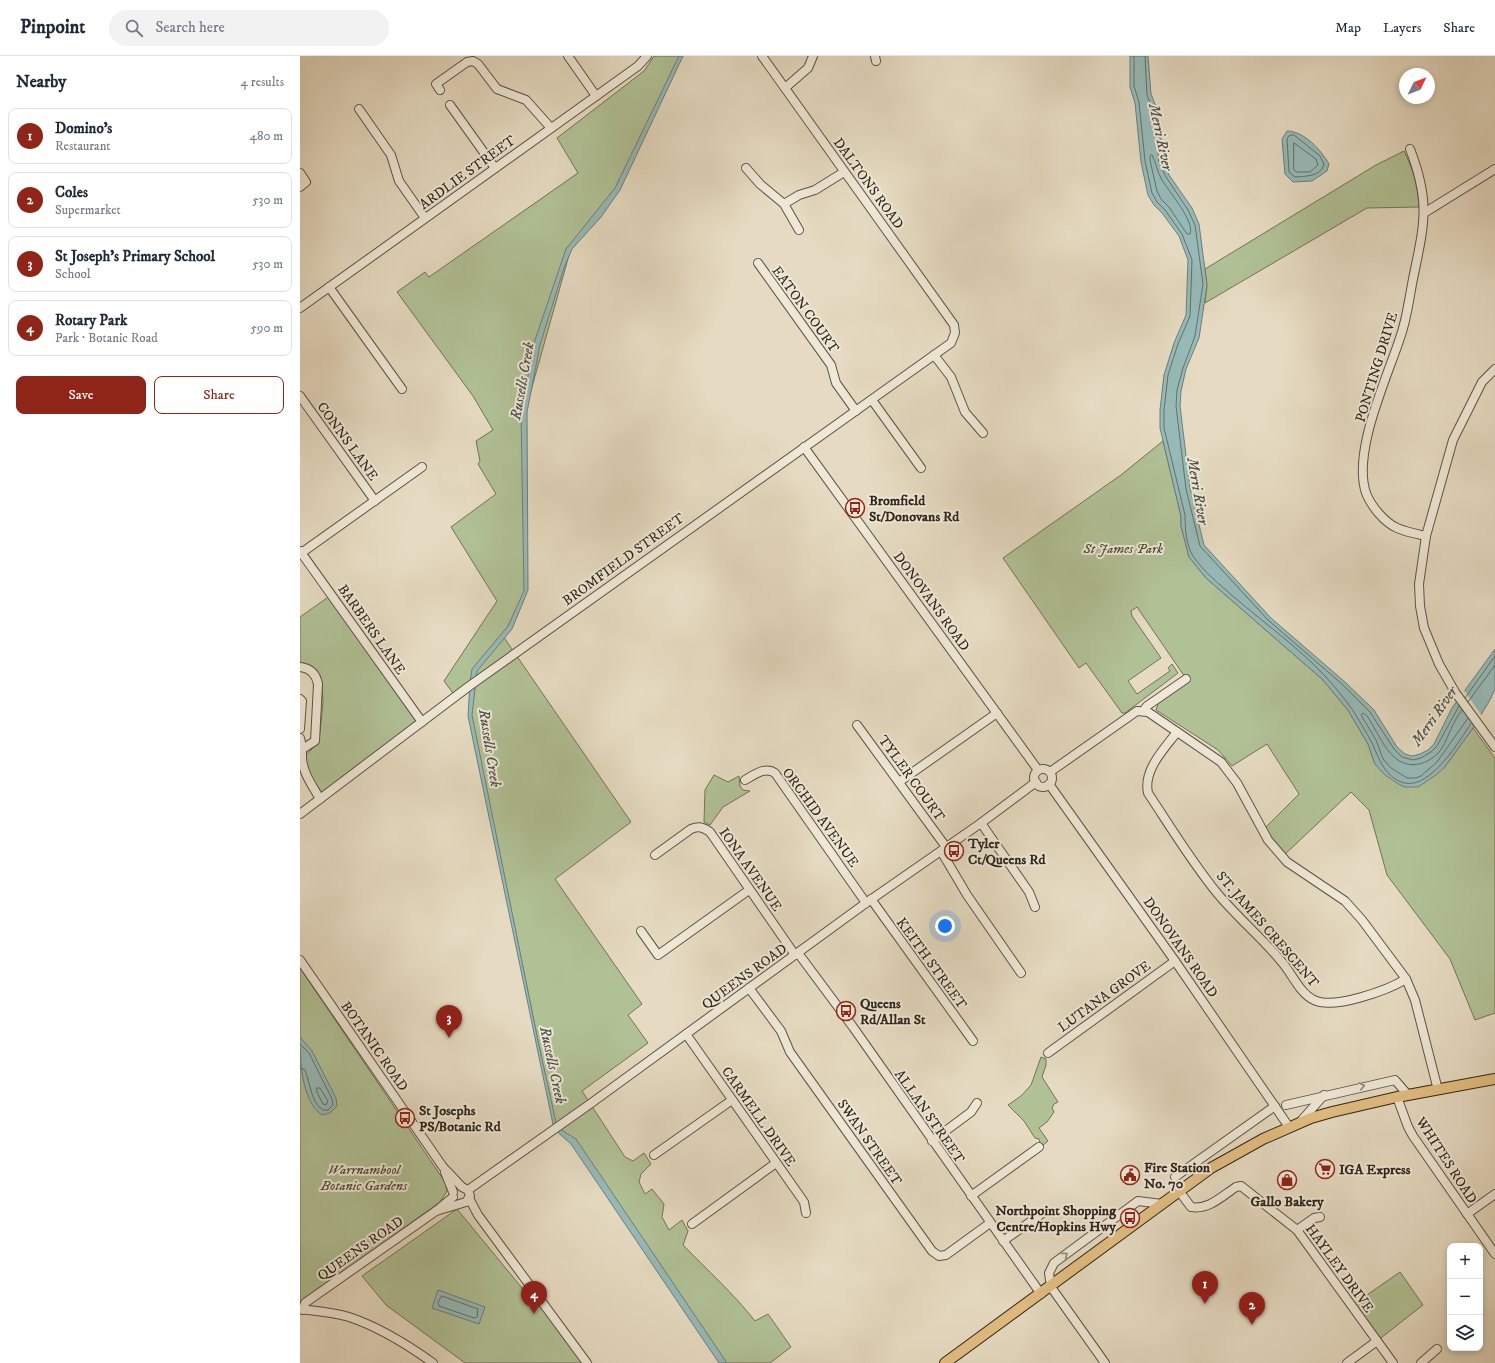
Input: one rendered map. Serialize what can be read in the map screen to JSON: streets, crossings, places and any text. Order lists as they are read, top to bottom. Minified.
{"streets":{"street":["ARDLIE STREET","DALTONS ROAD","EATON COURT","PONTING DRIVE","CONNS LANE","BROMFIELD STREET","DONOVANS ROAD","BARBERS LANE","TYLER COURT","ORCHID AVENUE","IONA AVENUE","ST. JAMES CRESCENT","KEITH STREET","QUEENS ROAD","LUTANA GROVE","BOTANIC ROAD","CARMELL DRIVE","ALLAN STREET","SWAN STREET","WHITES ROAD","HAYLEY DRIVE"]},"crossings":[["DALTONS ROAD","BROMFIELD STREET"],["EATON COURT","BROMFIELD STREET"],["BROMFIELD STREET","DONOVANS ROAD"],["BROMFIELD STREET","BARBERS LANE"],["DONOVANS ROAD","QUEENS ROAD"],["DONOVANS ROAD","LUTANA GROVE"],["TYLER COURT","QUEENS ROAD"],["ORCHID AVENUE","KEITH STREET"],["ORCHID AVENUE","QUEENS ROAD"],["IONA AVENUE","QUEENS ROAD"],["IONA AVENUE","ALLAN STREET"],["KEITH STREET","QUEENS ROAD"],["QUEENS ROAD","BOTANIC ROAD"],["QUEENS ROAD","CARMELL DRIVE"],["QUEENS ROAD","ALLAN STREET"],["QUEENS ROAD","SWAN STREET"],["ALLAN STREET","SWAN STREET"]],"water":["Merri River","Russells Creek"],"parks":["St James Park","Warrnambool Botanic Gardens"],"places":{"bus stop":["Bromfield St/Donovans Rd","Tyler Ct/Queens Rd","Queens Rd/Allan St","St Josephs PS/Botanic Rd","Northpoint Shopping Centre/Hopkins Hwy"],"supermarket":["IGA Express"],"public building":["Fire Station No. 70"],"shop":["Gallo Bakery"]},"north":"top right","page":{"header":"Pinpoint","search":"Search here","nav":["Map","Layers","Share"],"heading":["Nearby","4 results"],"list":[{"mark":"1","name":"Domino's","note":"Restaurant","value":"480 m"},{"mark":"2","name":"Coles","note":"Supermarket","value":"530 m"},{"mark":"3","name":"St Joseph's Primary School","note":"School","value":"530 m"},{"mark":"4","name":"Rotary Park","note":"Park · Botanic Road","value":"590 m"}],"buttons":["Save","Share"],"pins":["3","1","4","2"],"map_buttons":["+","−"]}}
